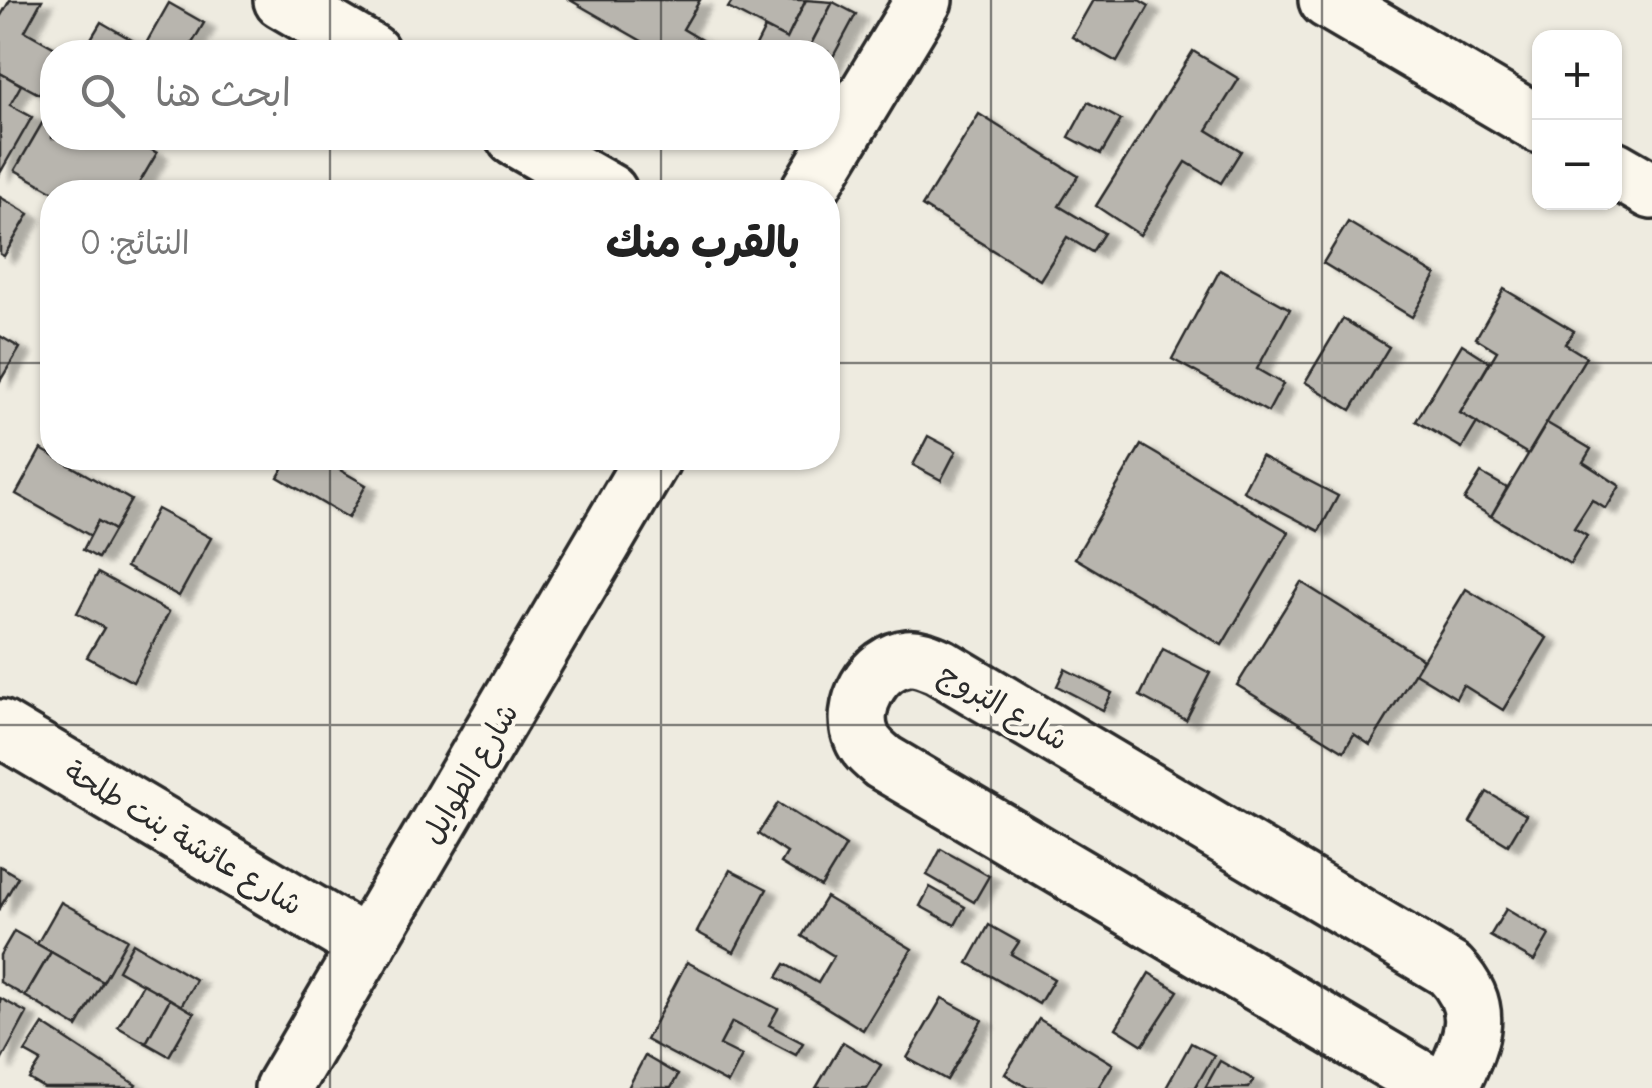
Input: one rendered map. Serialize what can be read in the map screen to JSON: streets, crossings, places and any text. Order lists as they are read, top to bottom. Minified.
{"streets":{"street":["شارع البُروج","شارع الطوايل","شارع عائشة بنت طلحة"]},"crossings":[["شارع الطوايل","شارع عائشة بنت طلحة"]],"page":{"map_buttons":["+","−"],"search":"ابحث هنا","heading":["بالقرب منك","النتائج: 0"]}}
